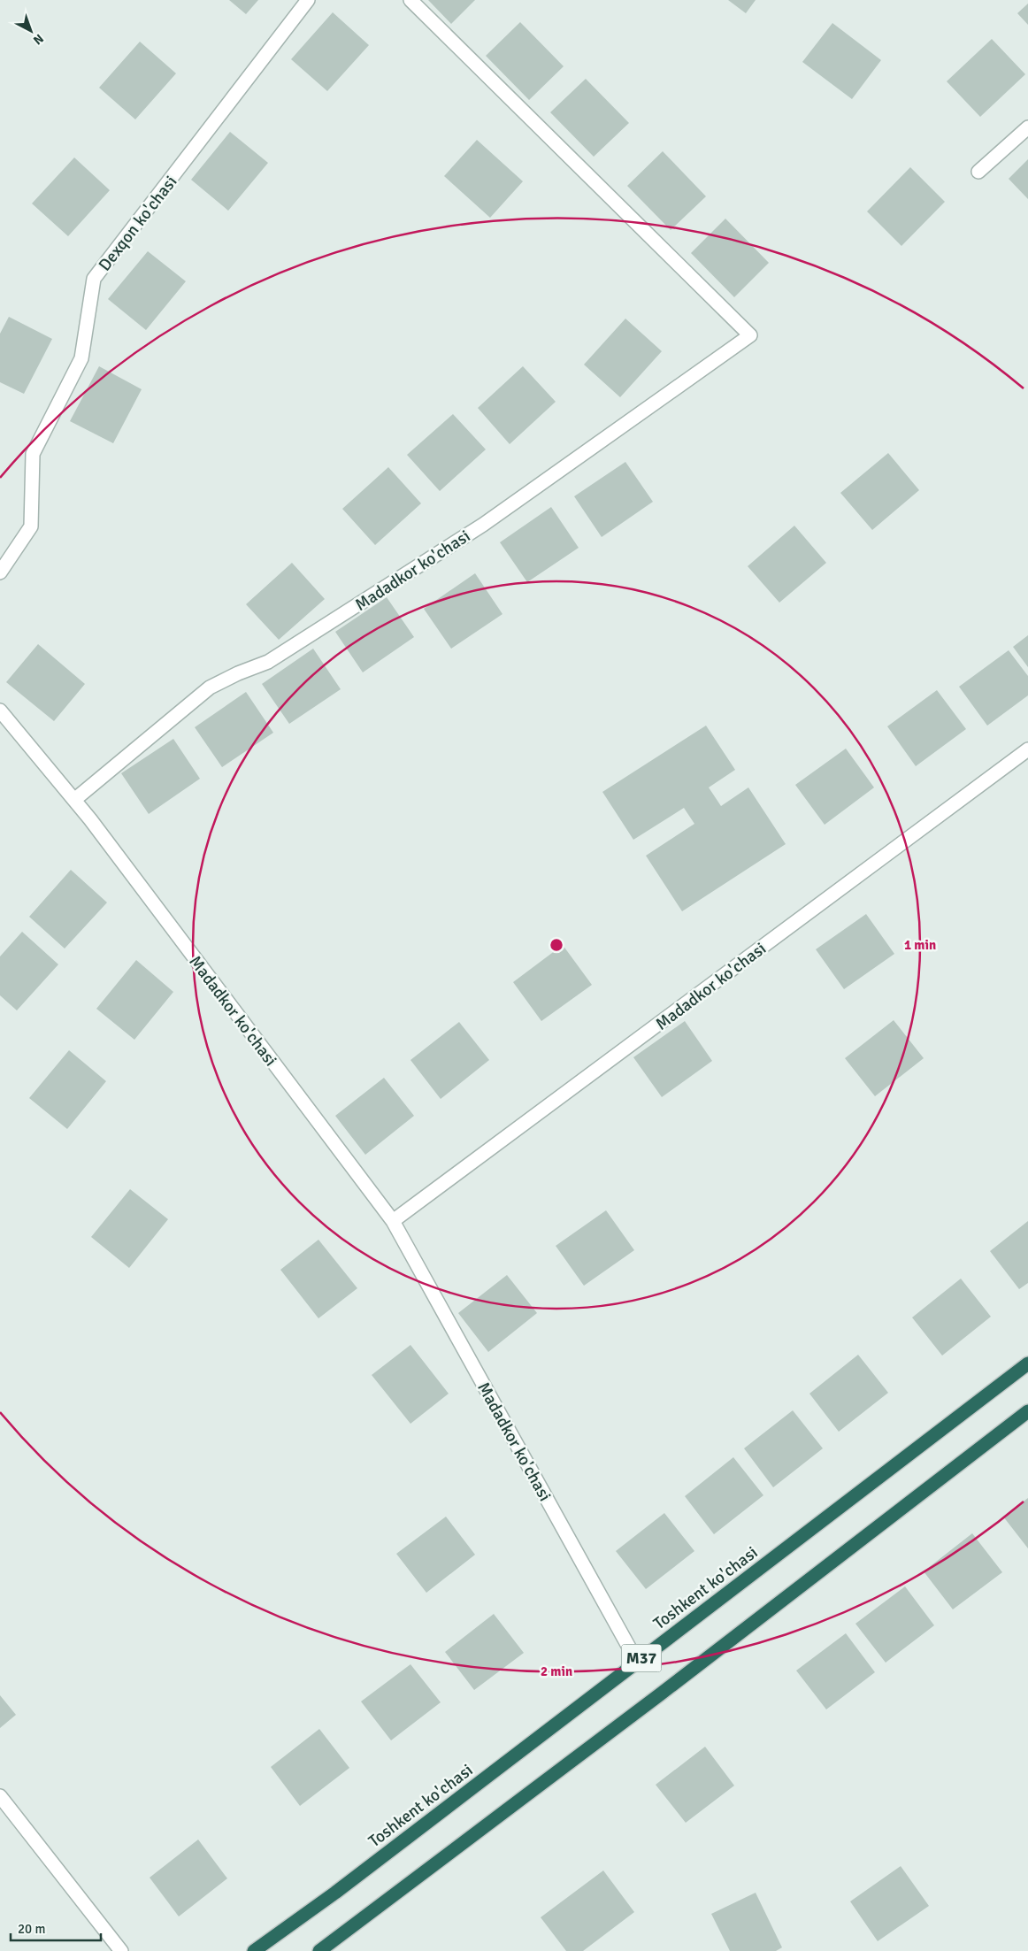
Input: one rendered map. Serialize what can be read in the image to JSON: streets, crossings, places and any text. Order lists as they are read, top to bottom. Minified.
{"streets":{"highway":["Toshkent ko'chasi","M37"],"street":["Dexqon ko'chasi","Madadkor ko'chasi"]},"crossings":[["Madadkor ko'chasi","Toshkent ko'chasi"]],"scale_bar":"20 m","north":"bottom right","rings":["1 min","2 min"]}
